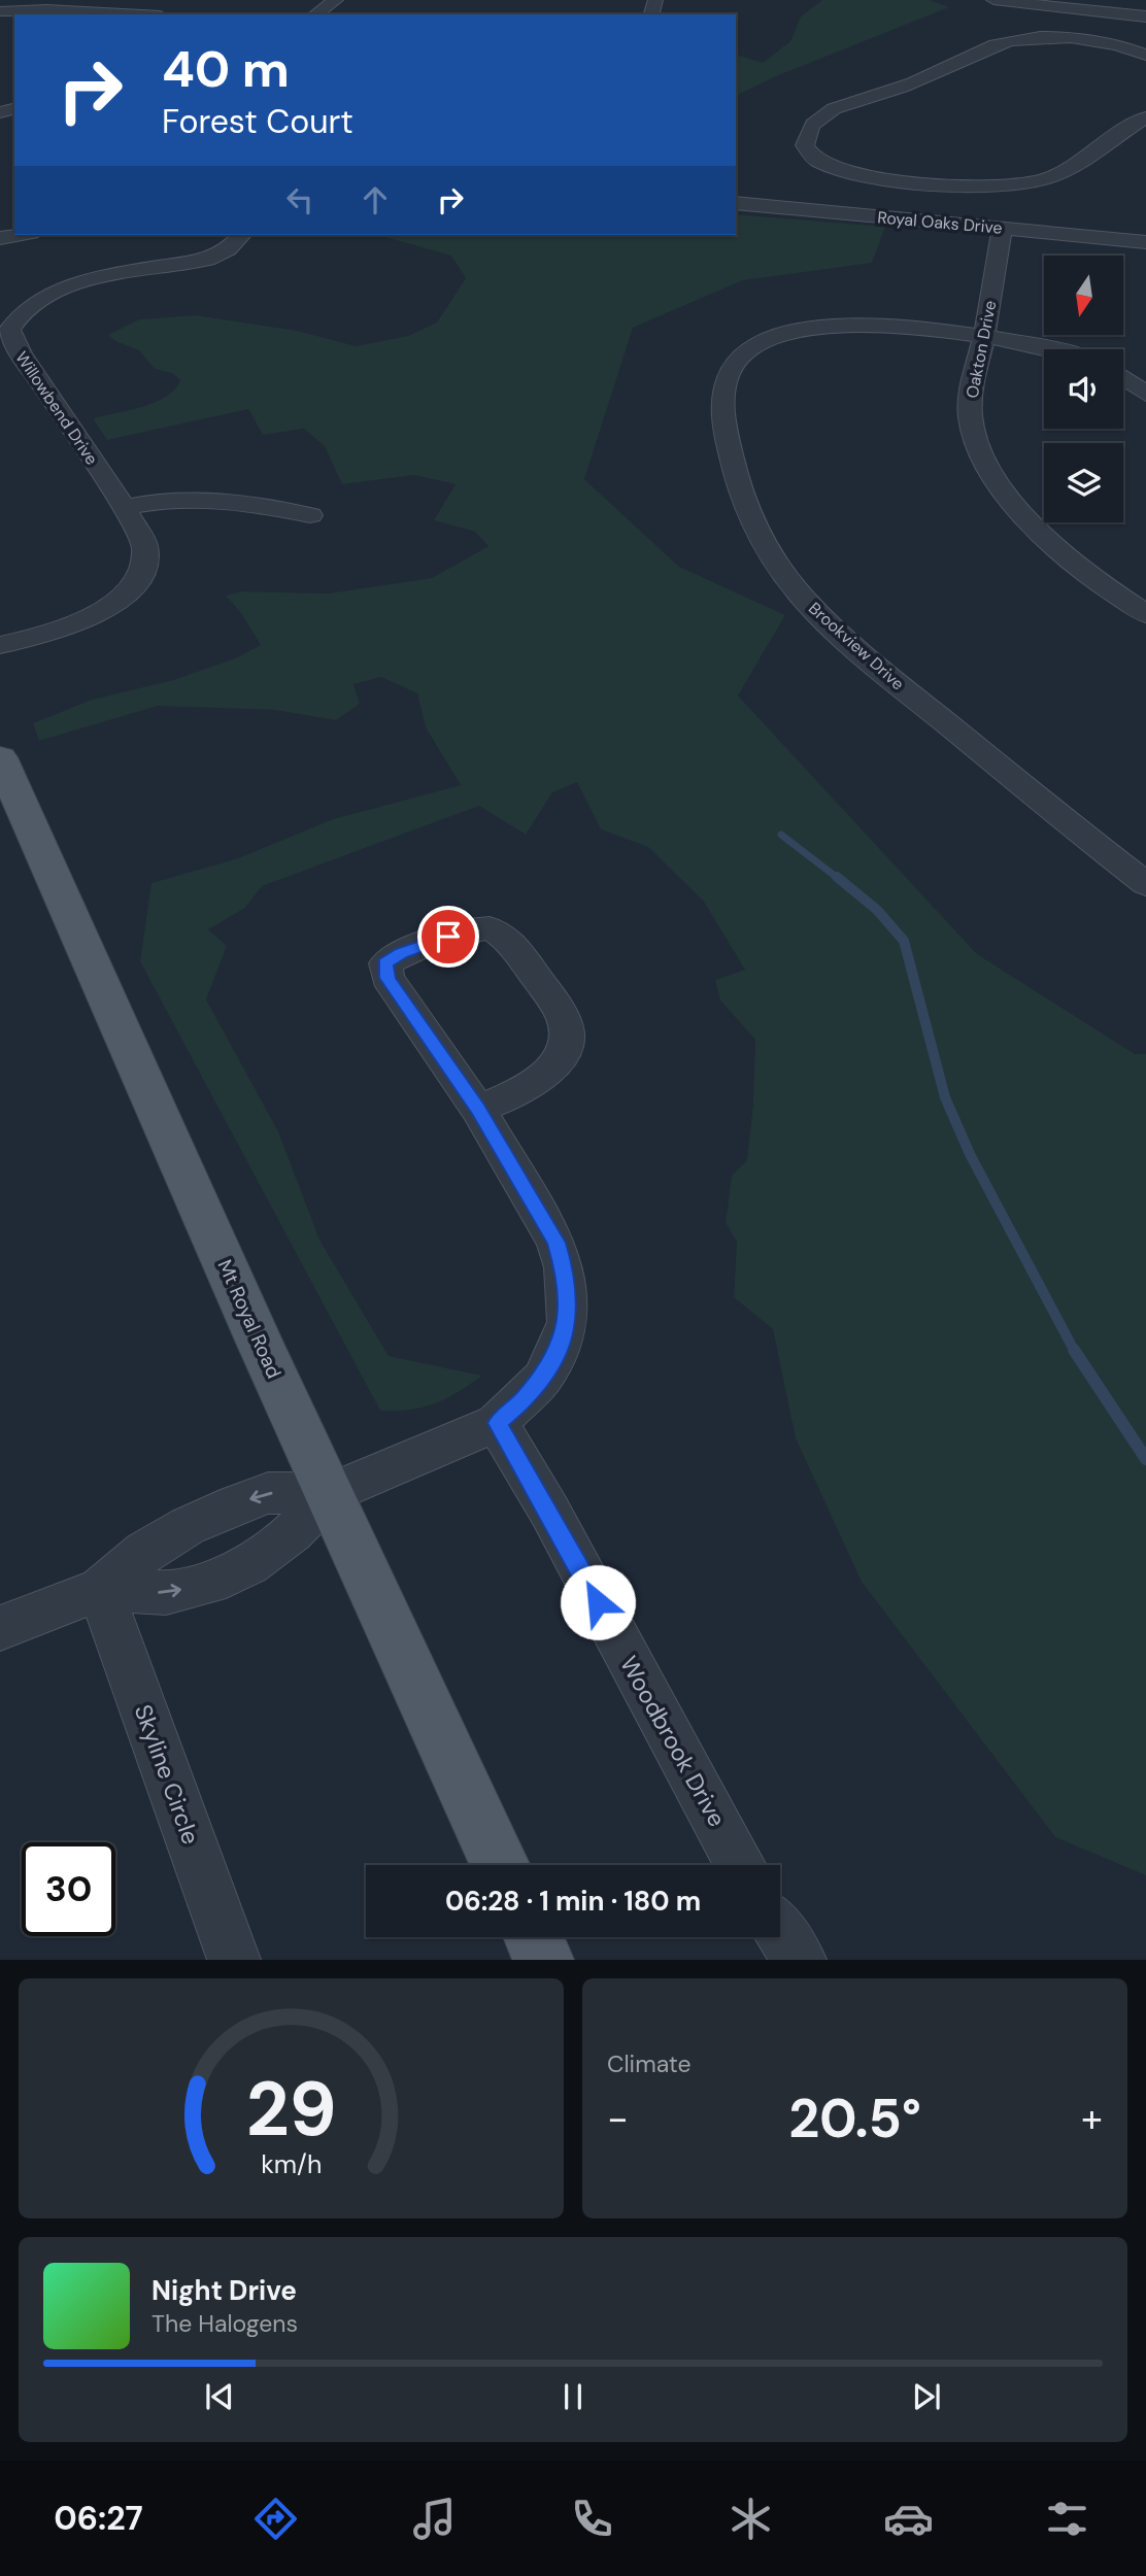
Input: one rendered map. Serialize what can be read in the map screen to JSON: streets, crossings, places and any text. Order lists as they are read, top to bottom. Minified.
{"streets":{"main road":["Mt Royal Road"],"street":["Royal Oaks Drive","Oakton Drive","Willowbend Drive","Brookview Drive","Woodbrook Drive","Skyline Circle"]},"crossings":[["Royal Oaks Drive","Oakton Drive"],["Oakton Drive","Brookview Drive"]],"north":"bottom","page":{"turn":["40 m","Forest Court"],"limit":"30","trip":"06:28 · 1 min · 180 m","tile":"Climate","heat":["−","20.5°","+"],"song":["Night Drive","The Halogens"],"tabs":"06:27","gauge":["29","km/h"]}}
